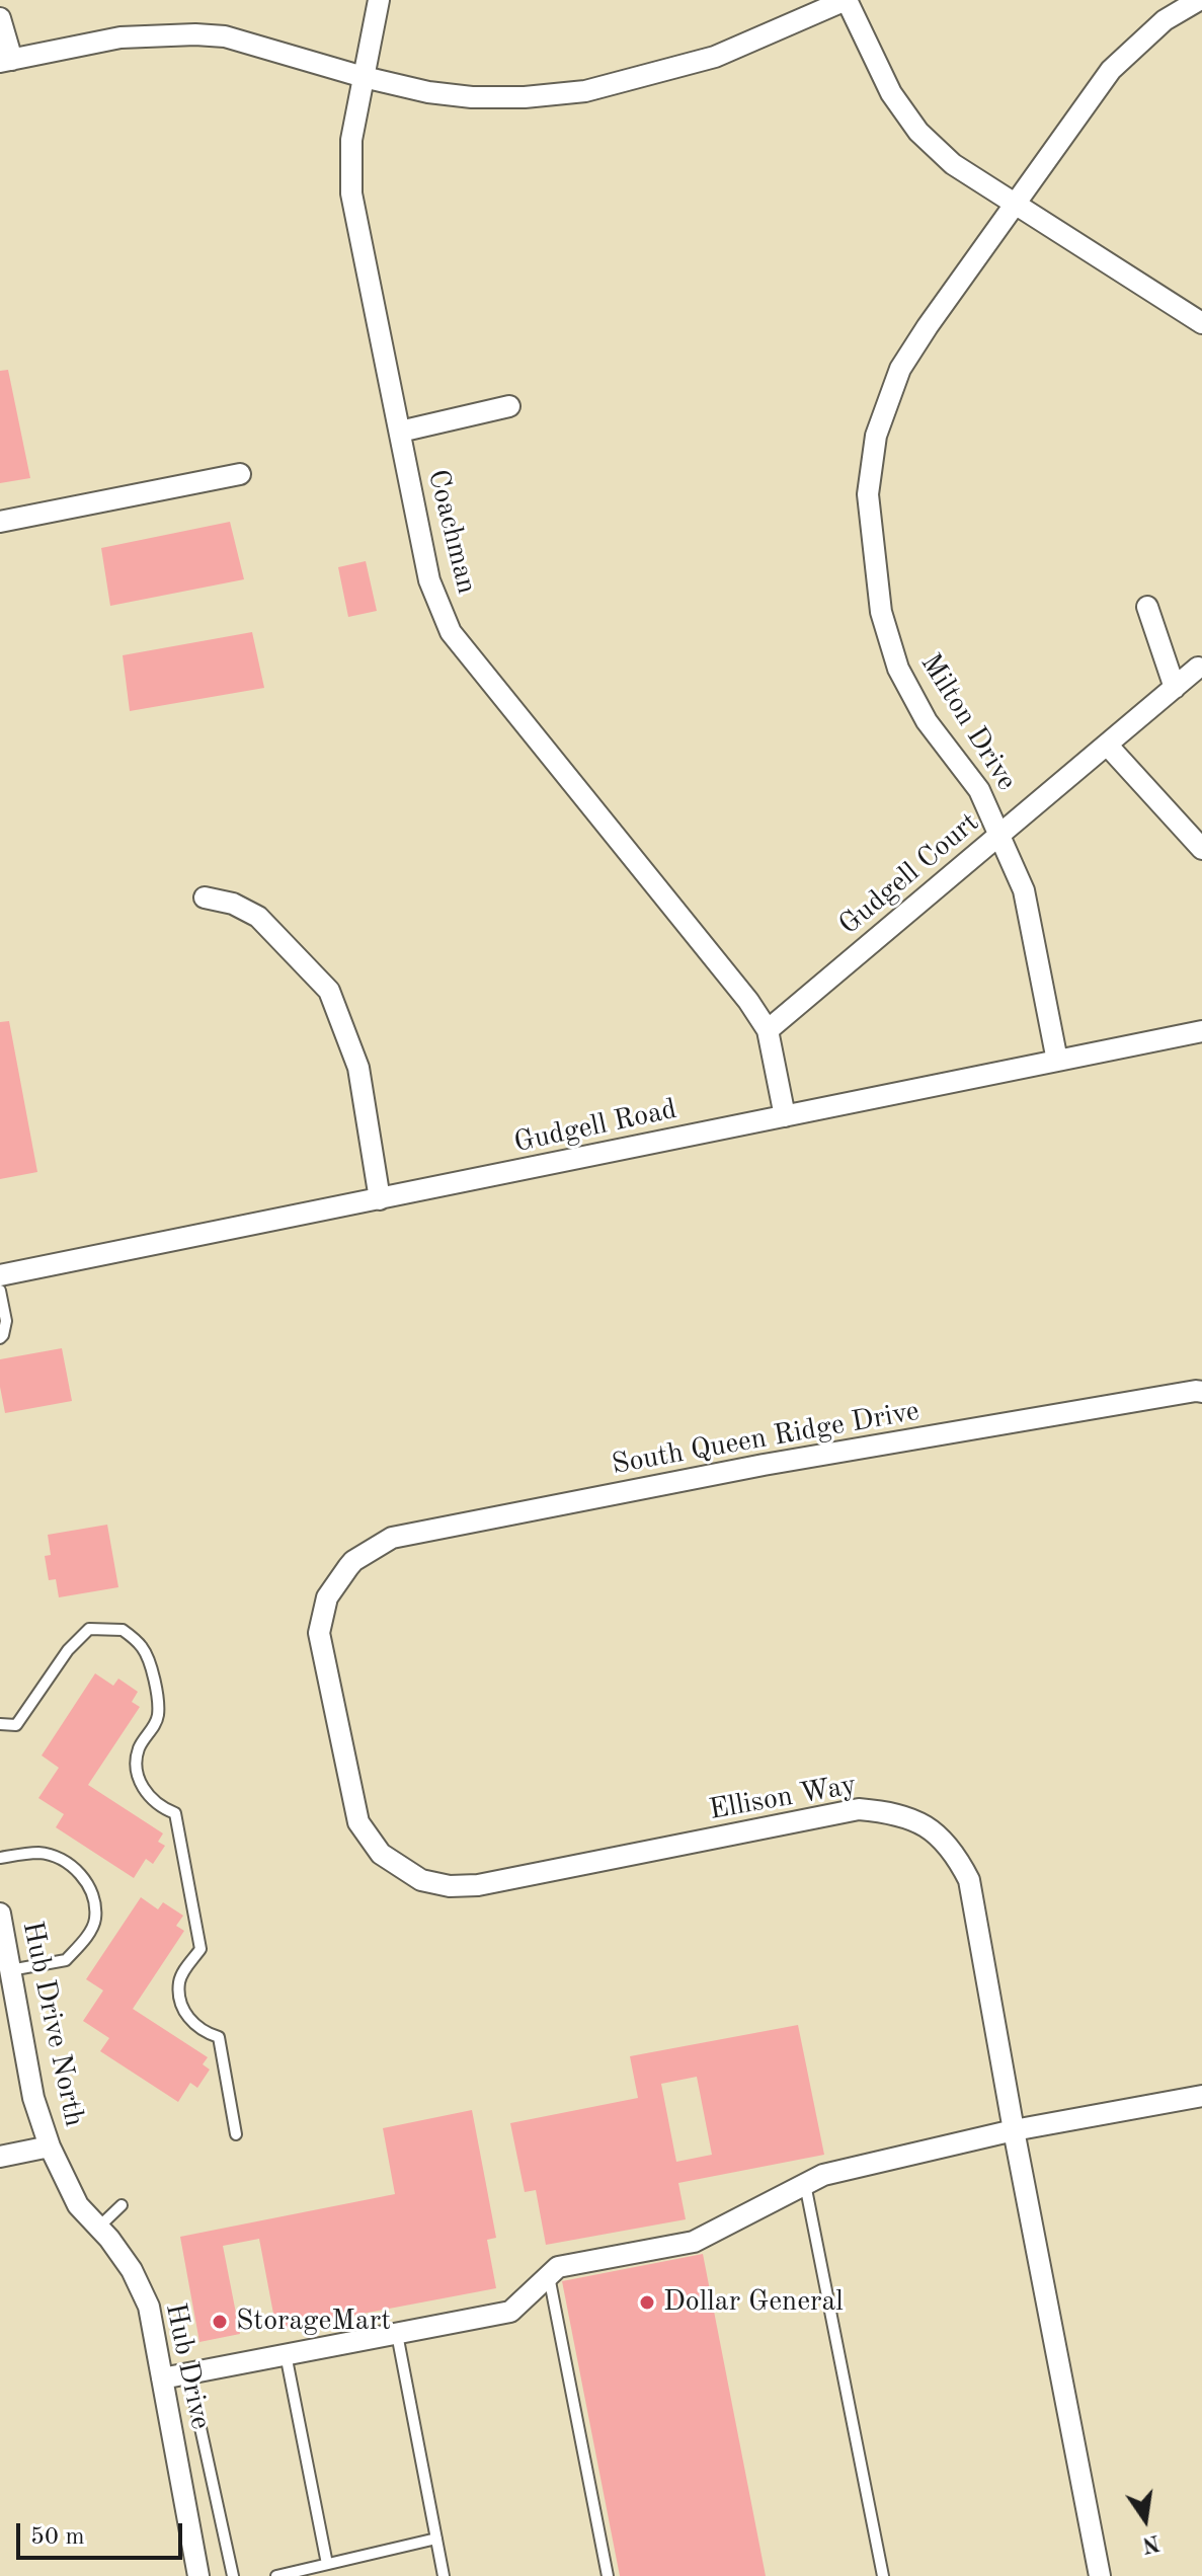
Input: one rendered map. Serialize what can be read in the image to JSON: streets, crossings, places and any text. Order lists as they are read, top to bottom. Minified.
{"streets":{"street":["Coachman","Milton Drive","Gudgell Court","Gudgell Road","South Queen Ridge Drive","Ellison Way","Hub Drive North","Hub Drive"]},"crossings":[["Coachman","Gudgell Court"],["Coachman","Gudgell Road"],["Milton Drive","Gudgell Court"],["Milton Drive","Gudgell Road"],["South Queen Ridge Drive","Ellison Way"],["Hub Drive North","Hub Drive"]],"places":["Dollar General","StorageMart"],"scale_bar":"50 m","north":"bottom"}
